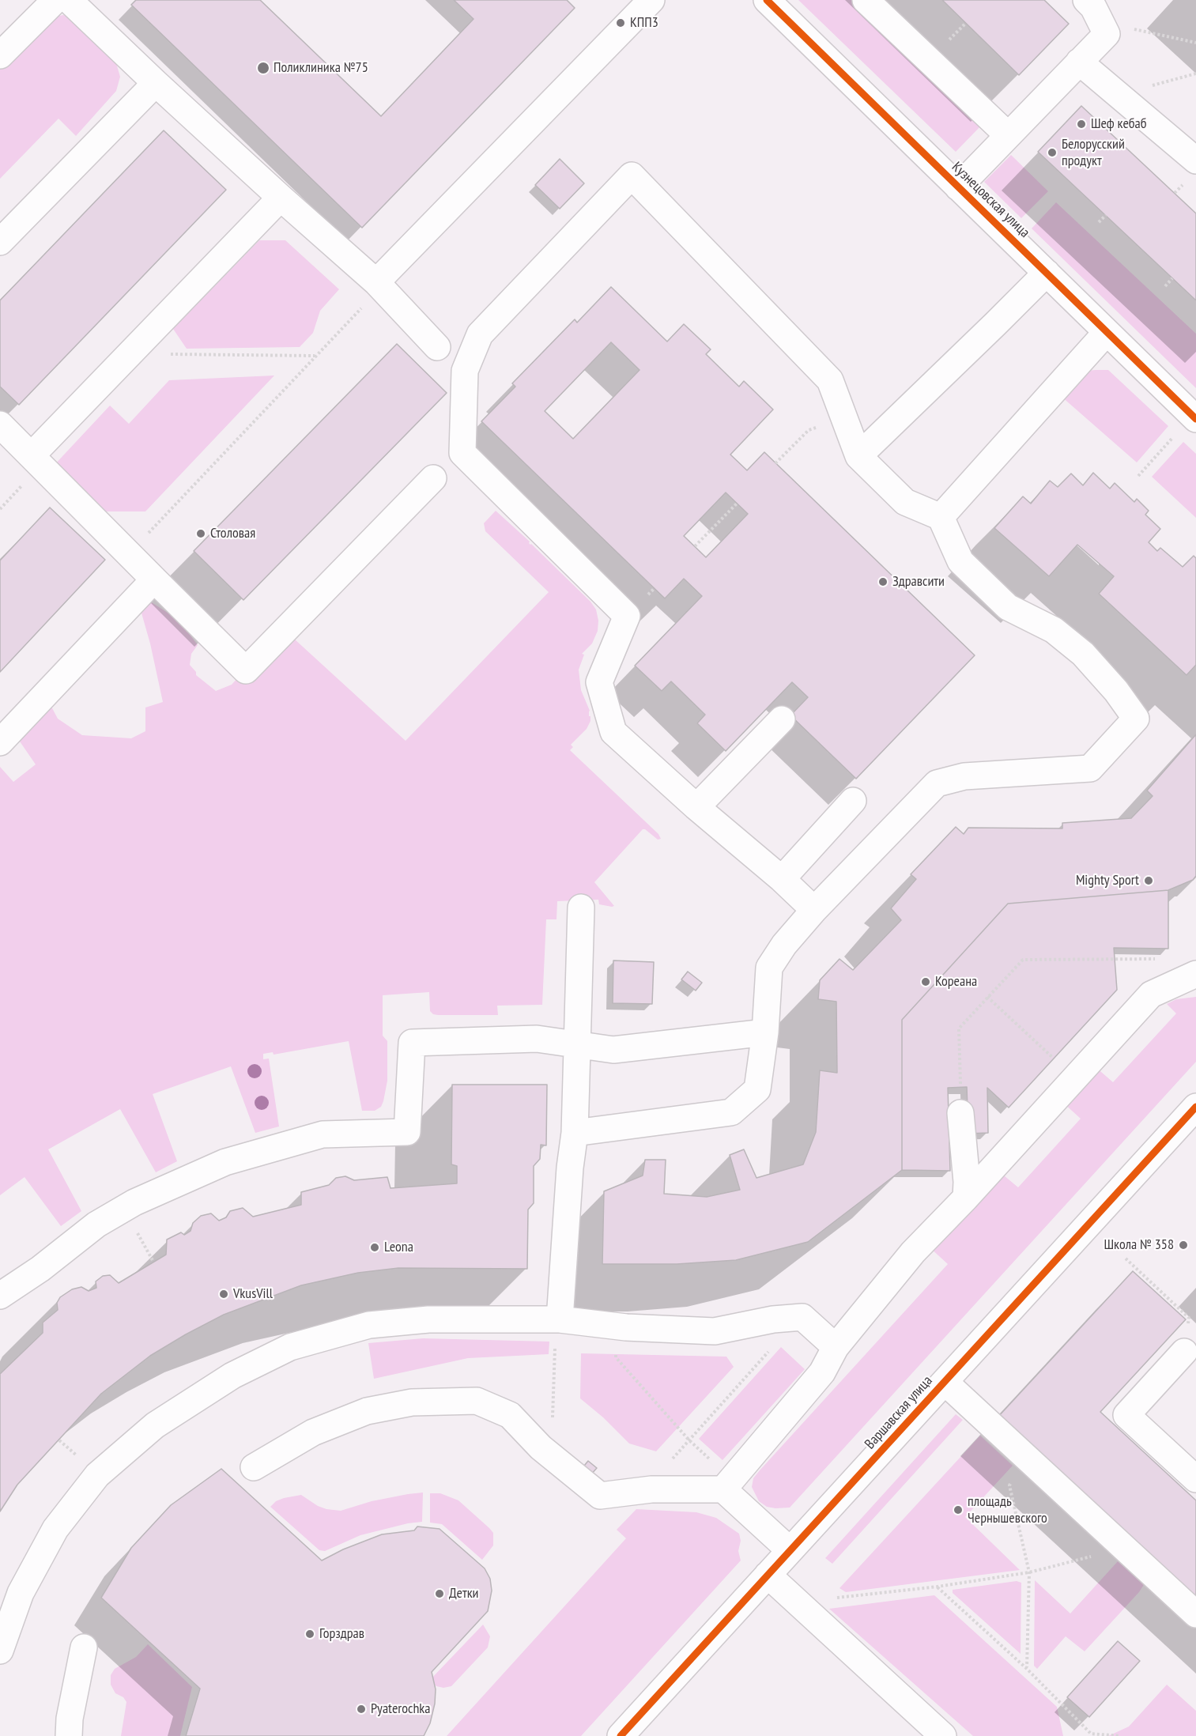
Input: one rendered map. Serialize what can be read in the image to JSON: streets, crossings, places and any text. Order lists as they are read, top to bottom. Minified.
{"streets":{"street":["Кузнецовская улица","Варшавская улица"]},"places":["КПП3","Поликлиника №75","Шеф кебаб","Белорусский продукт","Столовая","Здравсити","Mighty Sport","Кореана","Школа № 358","Leona","VkusVill","площадь Чернышевского","Детки","Горздрав","Pyaterochka"]}
